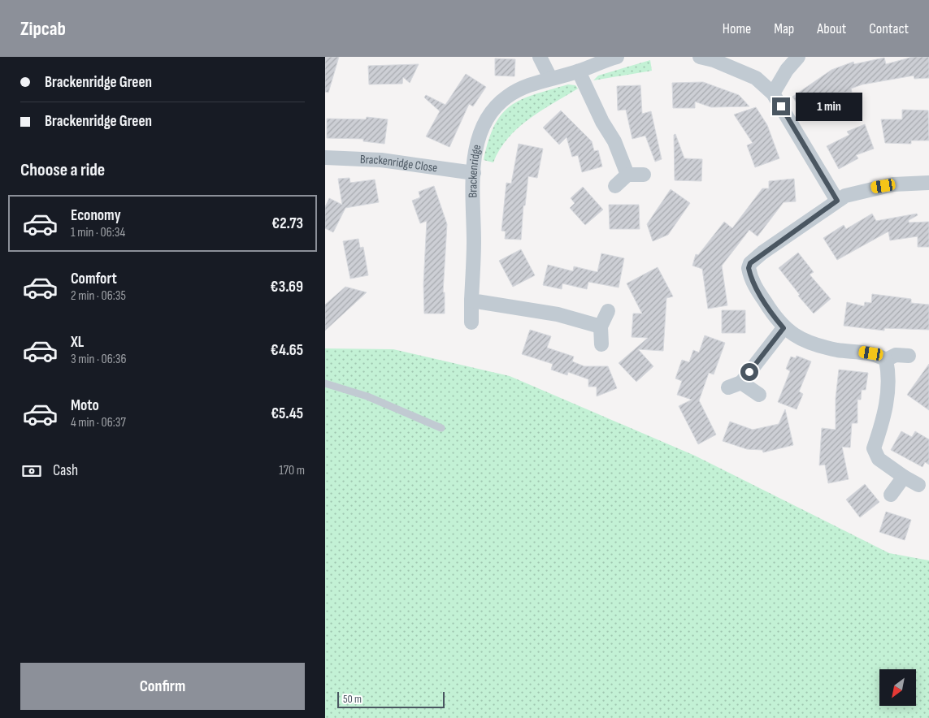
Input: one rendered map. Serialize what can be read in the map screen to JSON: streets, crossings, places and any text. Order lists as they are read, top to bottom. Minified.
{"streets":{"street":["Brackenridge Close","Brackenridge"]},"crossings":[["Brackenridge Close","Brackenridge"]],"scale_bar":"50 m","north":"bottom left","page":{"header":"Zipcab","nav":["Home","Map","About","Contact"],"banner":["Brackenridge Green","Brackenridge Green"],"bubble":"1 min","heading":"Choose a ride","list":[{"name":"Economy","note":"1 min · 06:34","value":"€2.73"},{"name":"Comfort","note":"2 min · 06:35","value":"€3.69"},{"name":"XL","note":"3 min · 06:36","value":"€4.65"},{"name":"Moto","note":"4 min · 06:37","value":"€5.45"}],"pay":["Cash","170 m"],"buttons":"Confirm","scale":"50 m"}}
